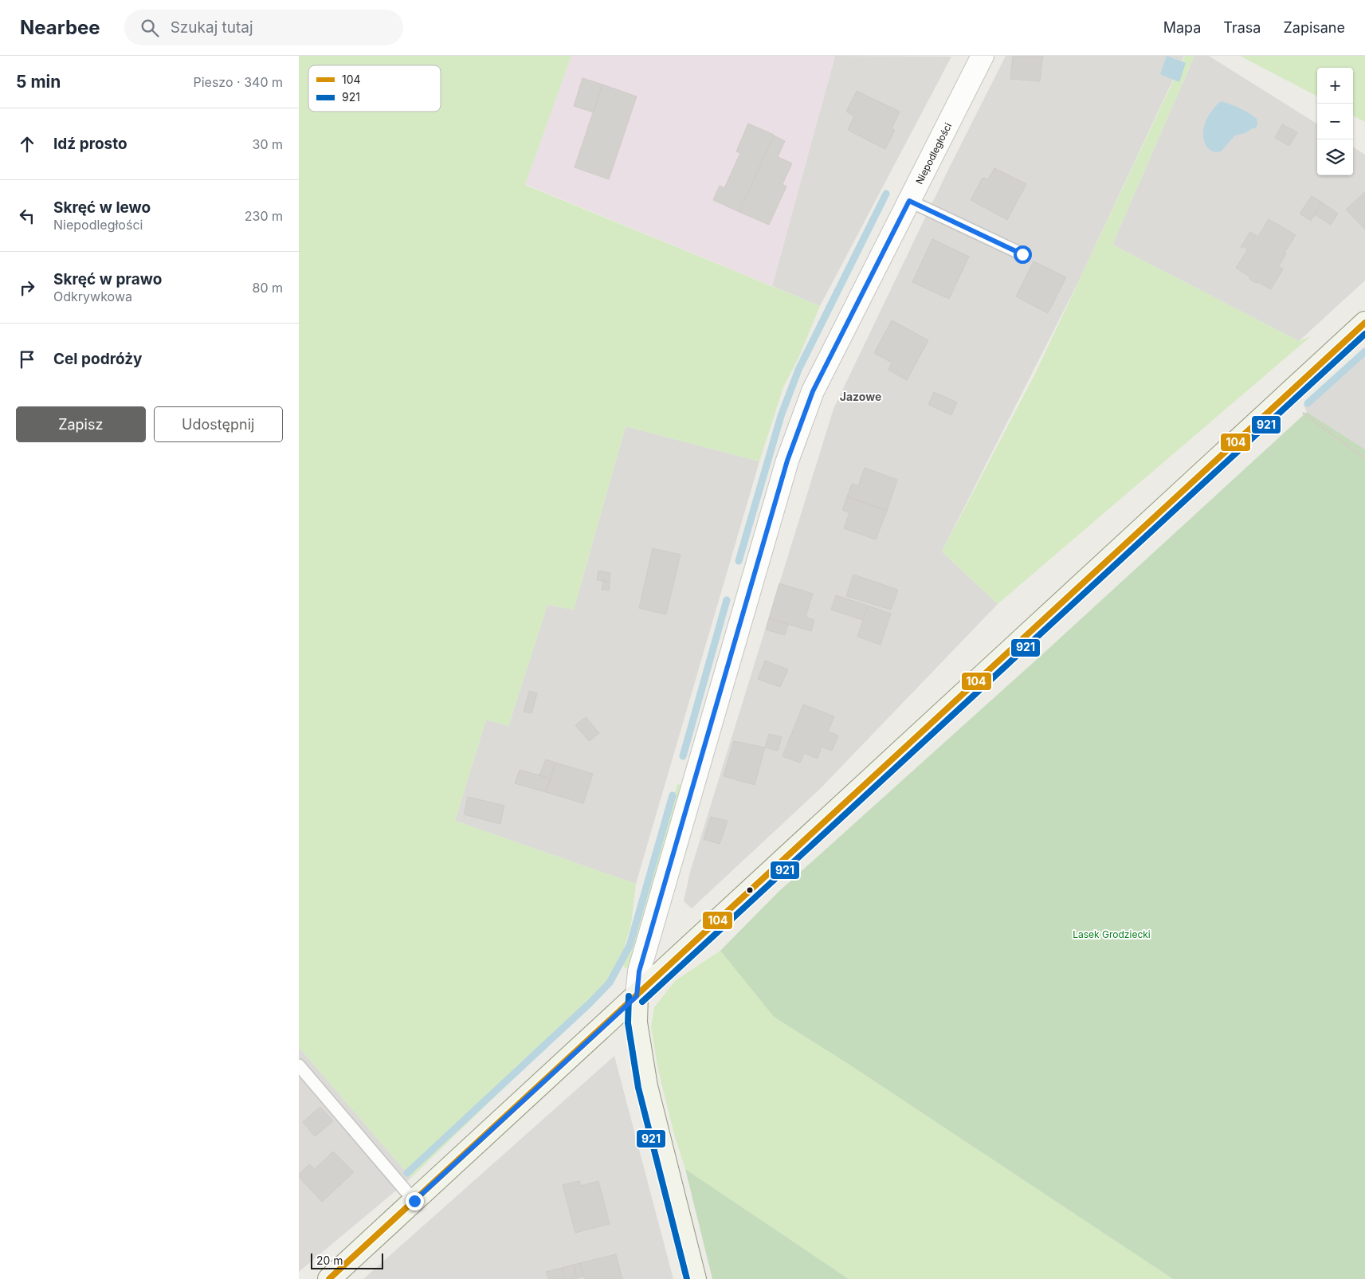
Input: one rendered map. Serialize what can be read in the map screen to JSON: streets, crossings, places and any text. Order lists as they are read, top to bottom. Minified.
{"streets":{"street":["Niepodległości"]},"districts":["Jazowe"],"parks":["Lasek Grodziecki"],"lines":["transit line 104","transit line 921"],"legend":["104","921"],"scale_bar":"20 m","page":{"header":"Nearbee","search":"Szukaj tutaj","nav":["Mapa","Trasa","Zapisane"],"heading":["5 min","Pieszo · 340 m"],"map_buttons":["+","−"],"list":[["Idź prosto","30 m"],["Skręć w lewo","Niepodległości","230 m"],["Skręć w prawo","Odkrywkowa","80 m"],"Cel podróży"],"buttons":["Zapisz","Udostępnij"],"scale":"20 m"}}
